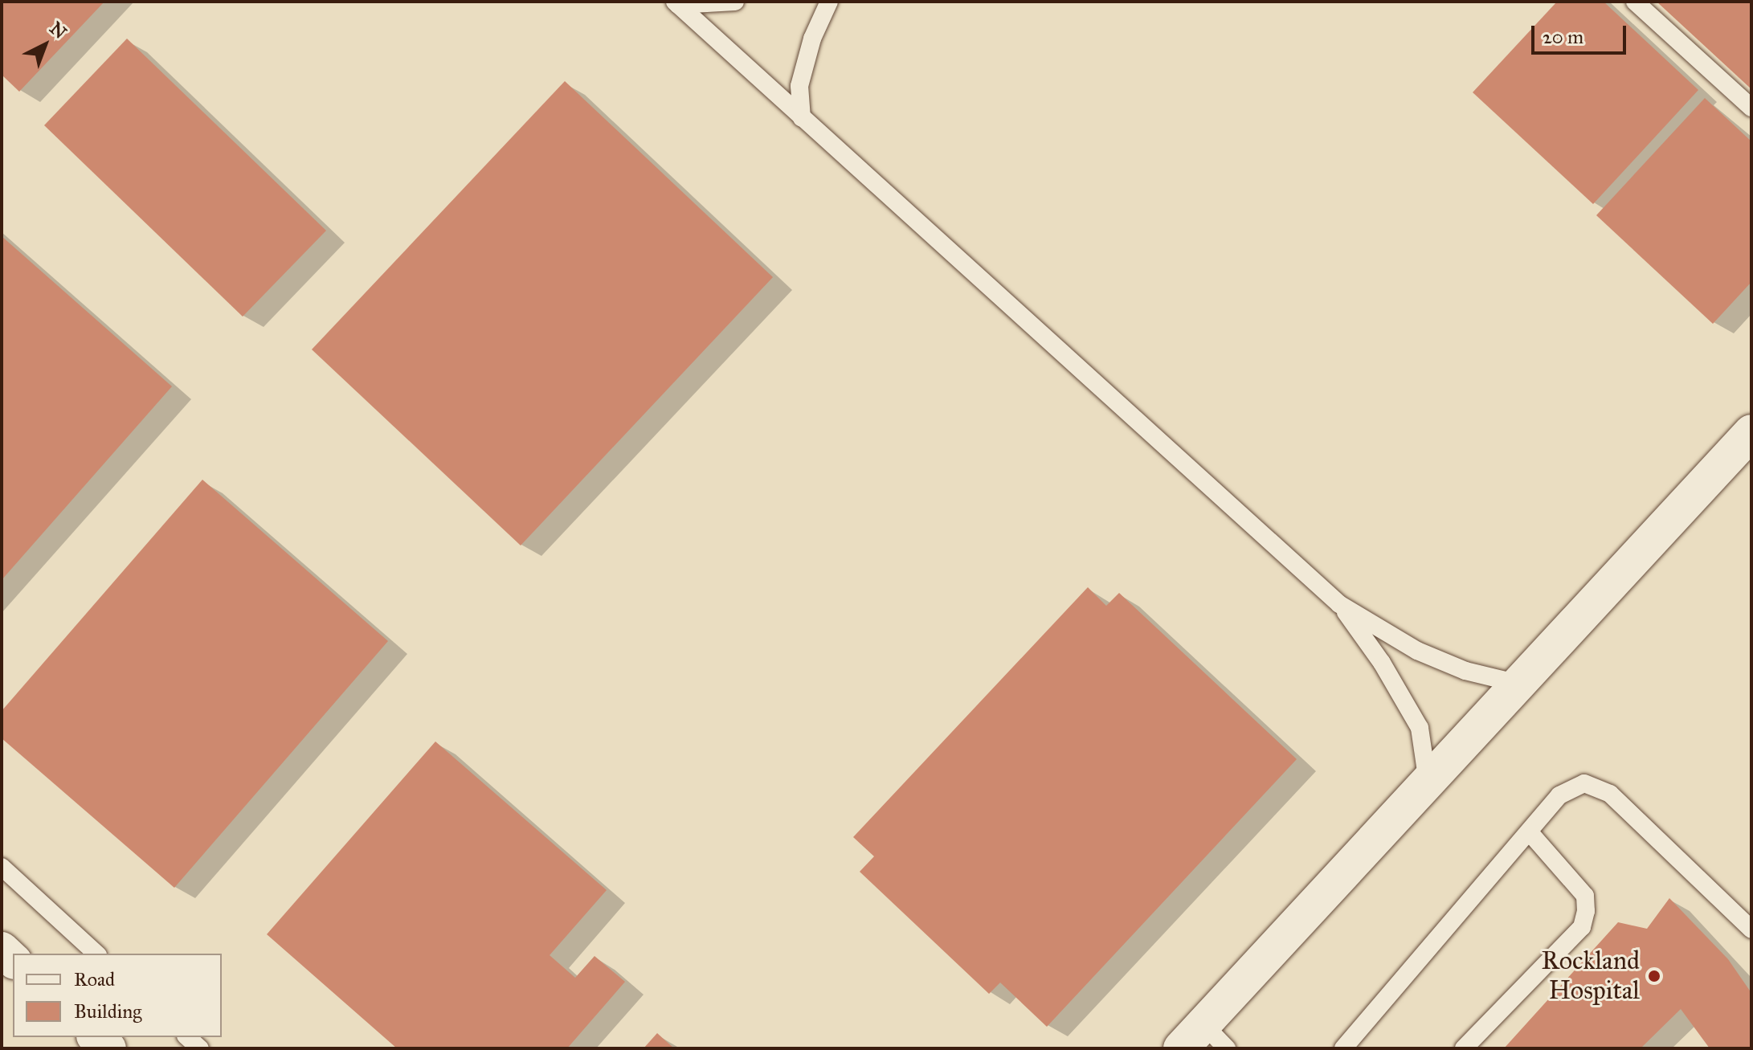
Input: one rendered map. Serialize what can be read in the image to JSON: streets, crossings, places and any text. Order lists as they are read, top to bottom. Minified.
{"places":["Rockland Hospital"],"legend":["Road","Building"],"scale_bar":"20 m","north":"top right"}
